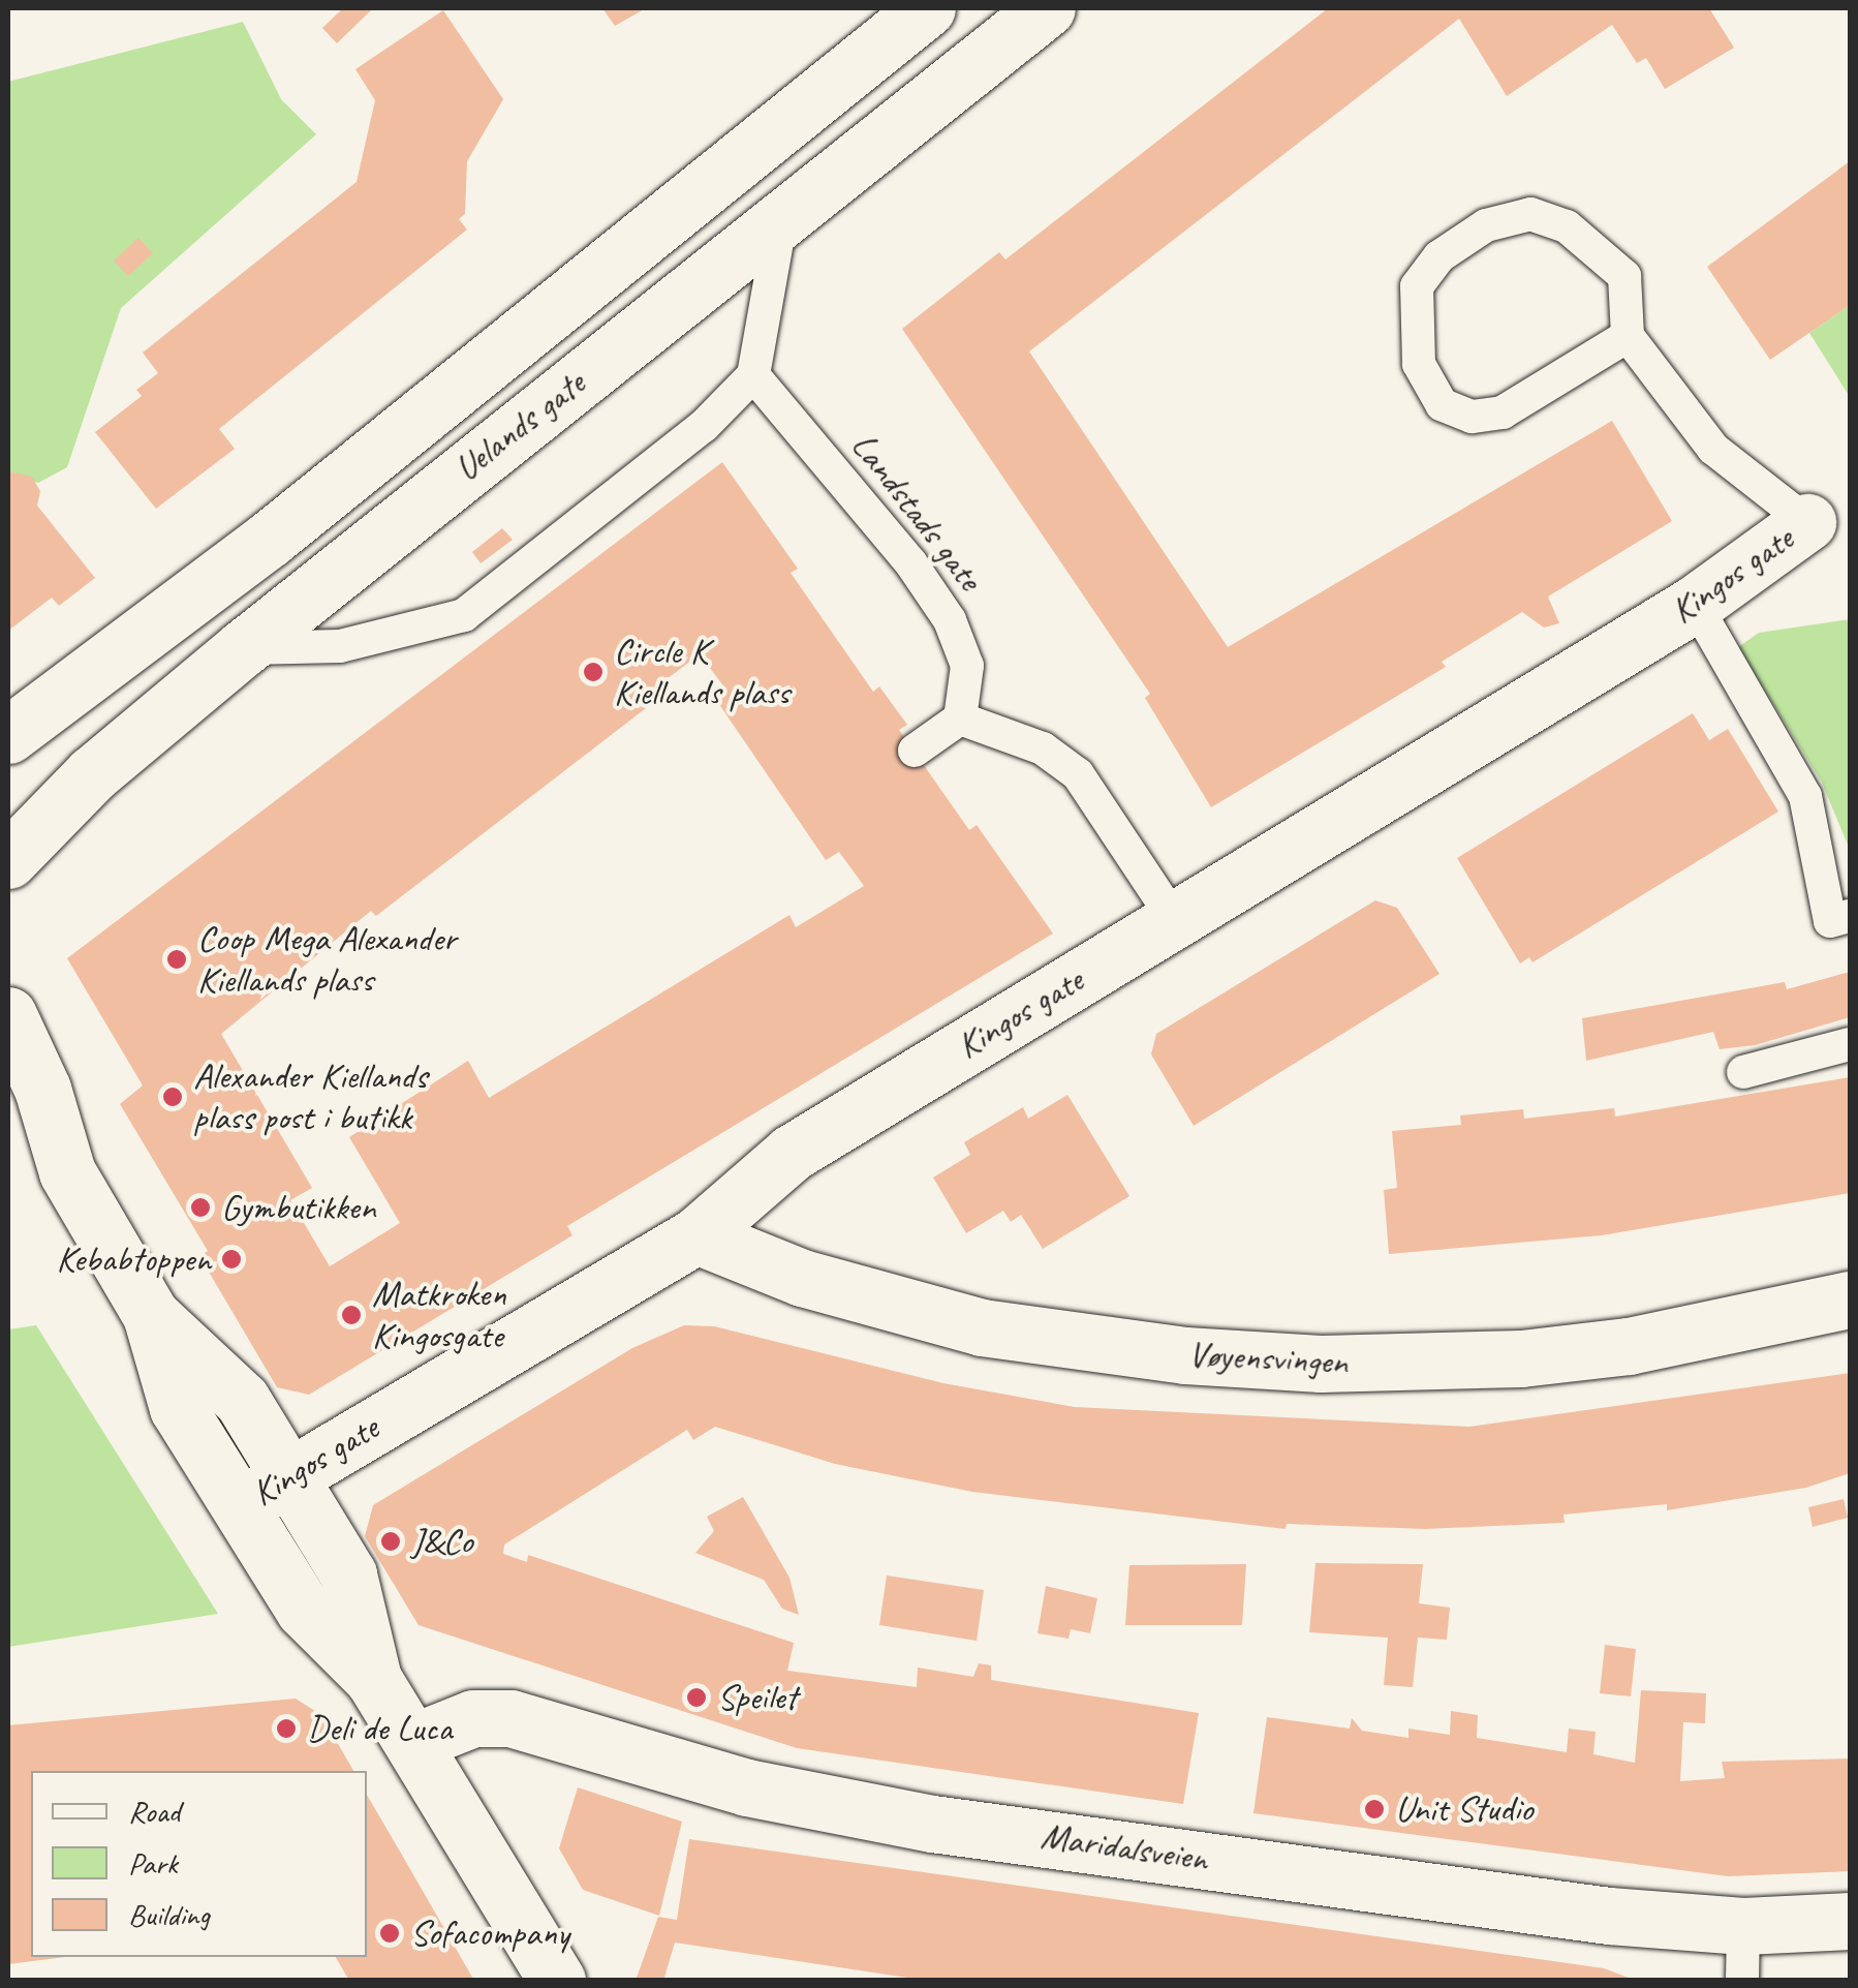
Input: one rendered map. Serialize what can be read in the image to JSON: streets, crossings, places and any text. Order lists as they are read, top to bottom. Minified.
{"streets":{"street":["Uelands gate","Kingos gate","Vøyensvingen","Maridalsveien"],"lane":["Landstads gate"]},"crossings":[["Kingos gate","Vøyensvingen"]],"places":["Circle K Kiellands plass","Coop Mega Alexander Kiellands plass","Alexander Kiellands plass post i butikk","Gymbutikken","Kebabtoppen","Matkroken Kingosgate","J&Co","Speilet","Deli de Luca","Unit Studio","Sofacompany"],"legend":["Road","Park","Building"]}
